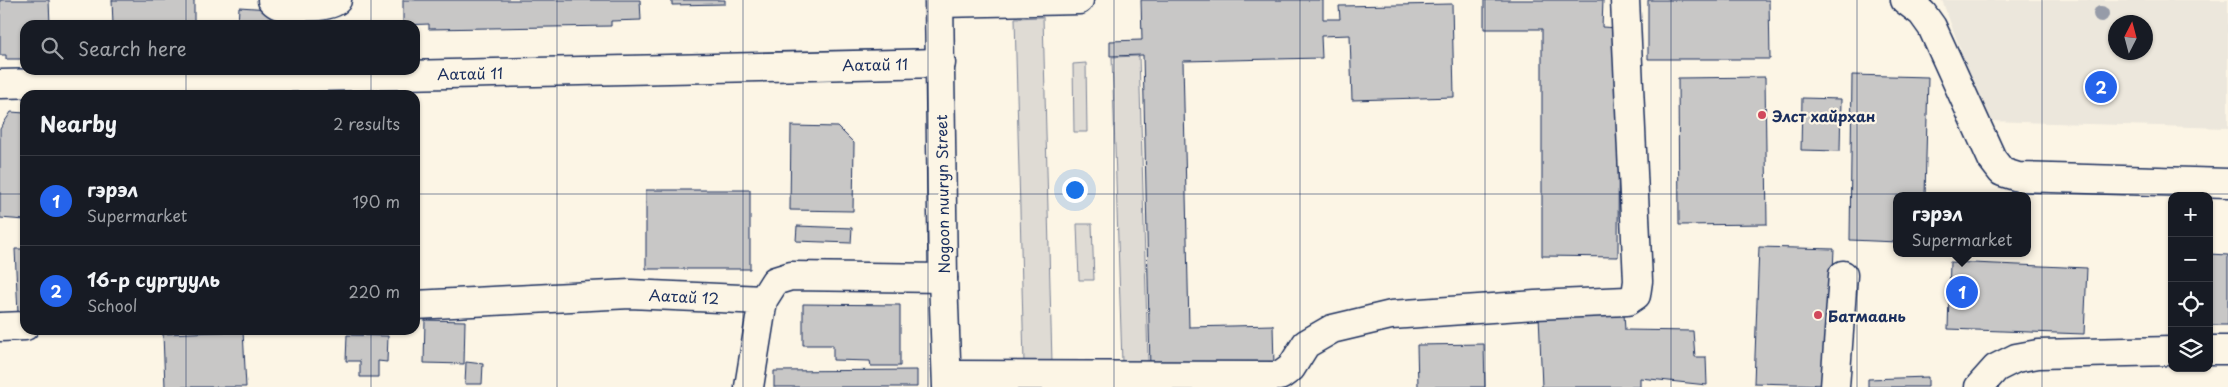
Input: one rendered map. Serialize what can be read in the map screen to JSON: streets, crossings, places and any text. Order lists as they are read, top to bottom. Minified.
{"streets":{"street":["Ααταй 11","Nogoon nuuryn Street","Ααταй 12"]},"crossings":[["Ααταй 11","Nogoon nuuryn Street"]],"places":["Элст хайрхан","Батмаань"],"north":"top","page":{"search":"Search here","pins":["2","1"],"heading":["Nearby","2 results"],"list":[{"mark":"1","name":"гэрэл","note":"Supermarket","value":"190 m"},{"mark":"2","name":"16-р сургууль","note":"School","value":"220 m"}],"map_buttons":["+","−"],"popup":["гэрэл","Supermarket"]}}
